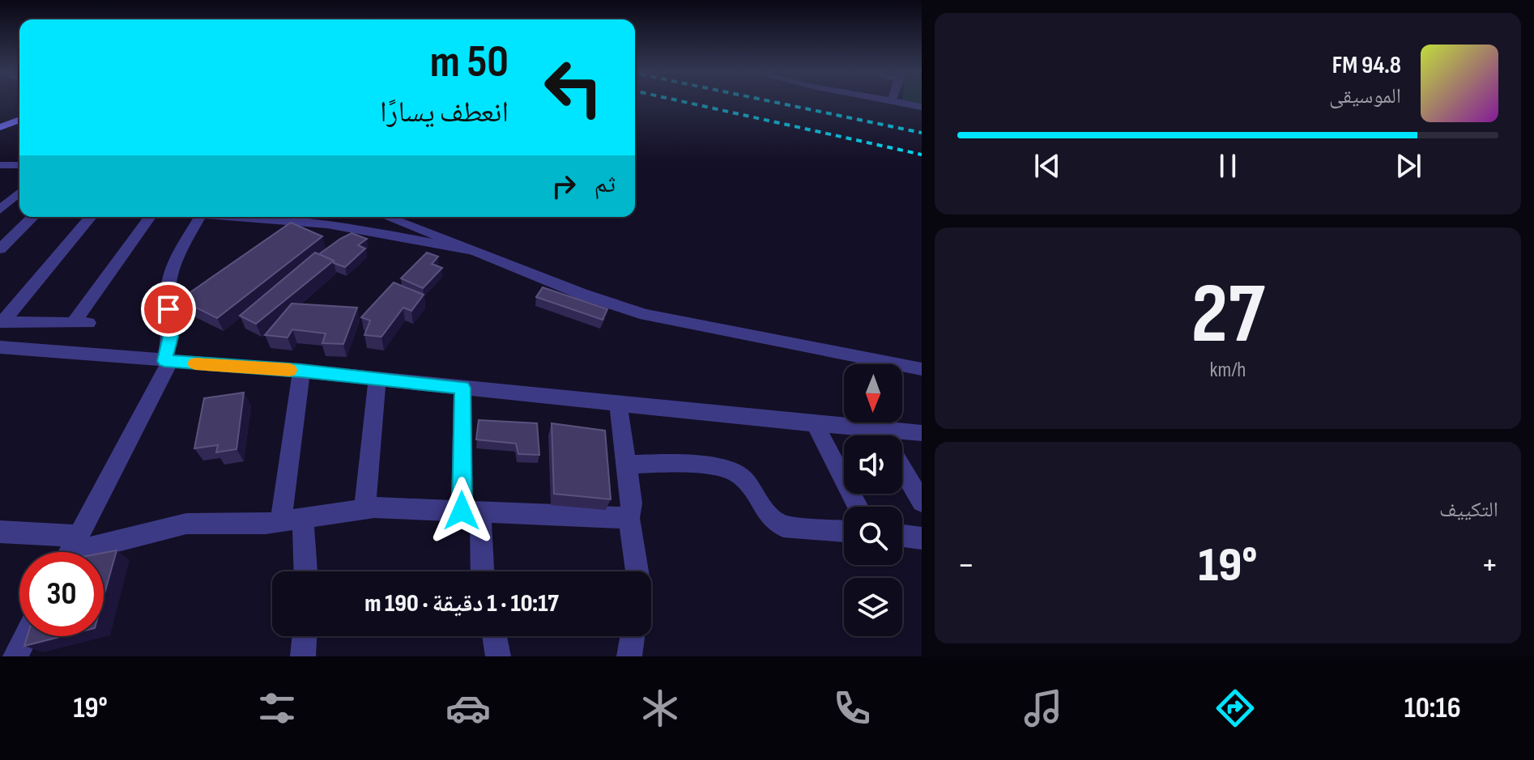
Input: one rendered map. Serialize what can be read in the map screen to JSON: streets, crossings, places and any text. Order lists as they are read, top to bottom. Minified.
{"north":"bottom","page":{"turn":["50 m","انعطف يسارًا"],"song":["94.8 FM","الموسيقى"],"then":"ثم","tile":[["27","km/h"],"التكييف"],"heat":["−","19°","+"],"limit":"30","trip":"10:17 · 1 دقيقة · 190 m","tabs":["10:16","19°"]}}
